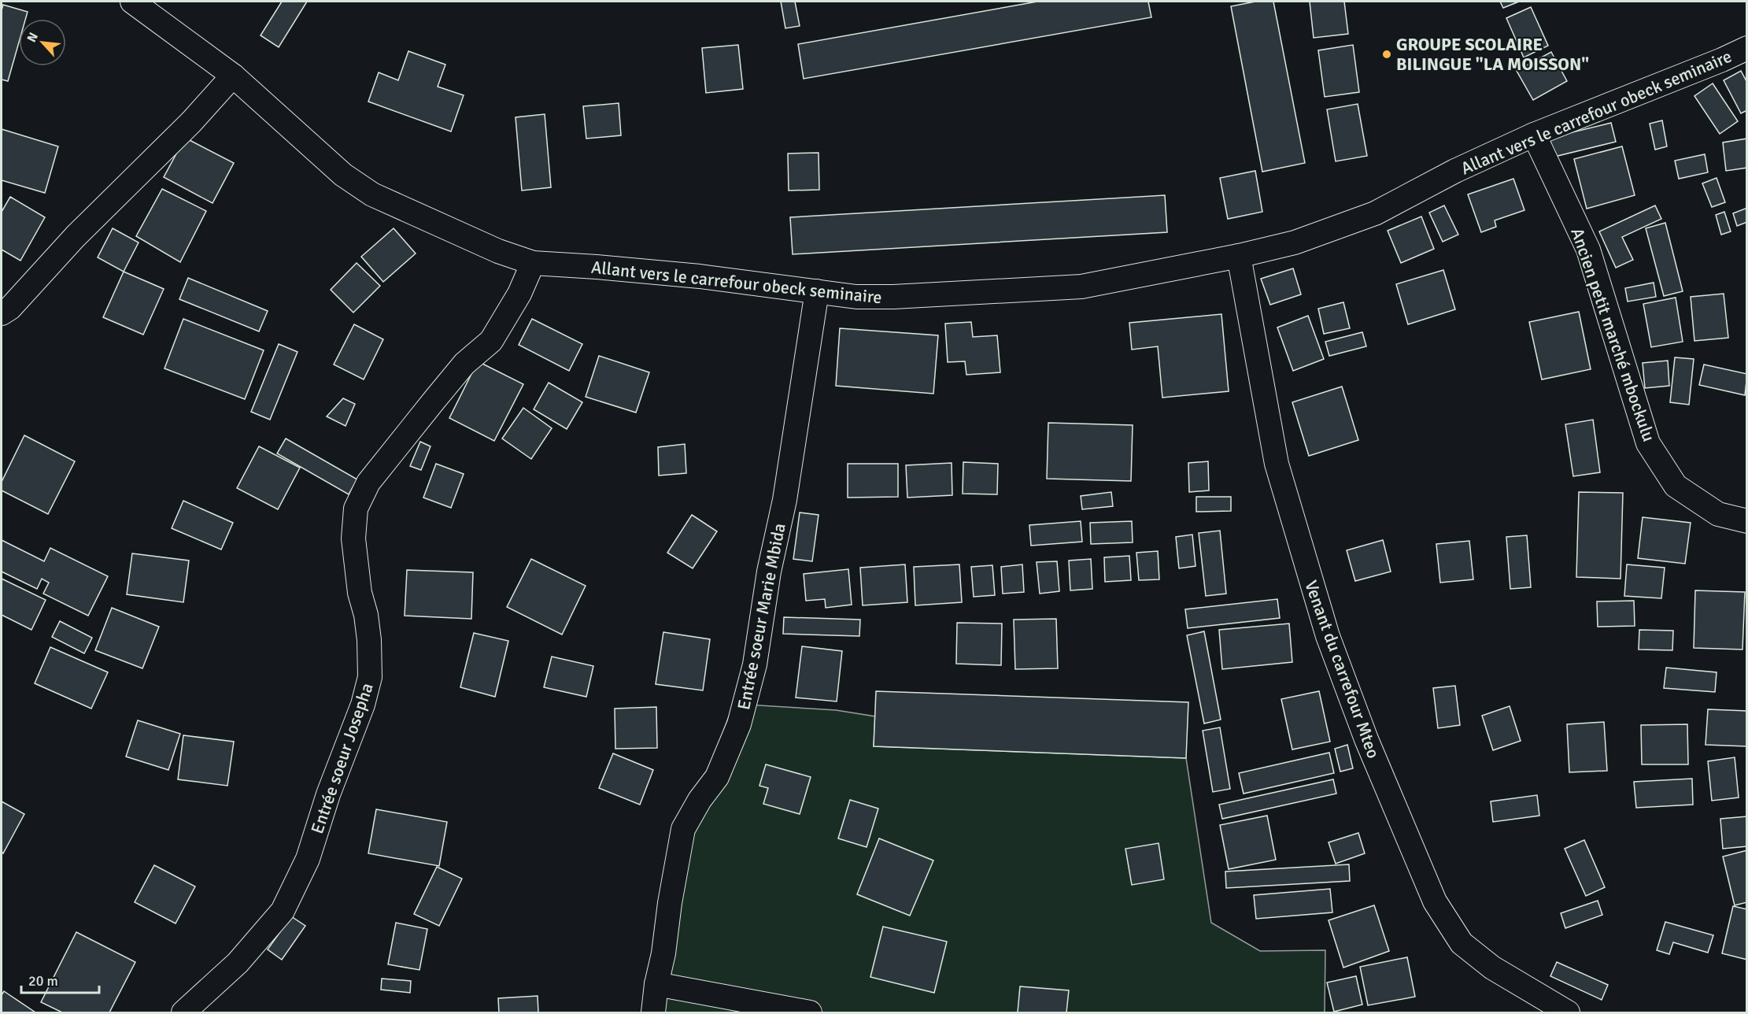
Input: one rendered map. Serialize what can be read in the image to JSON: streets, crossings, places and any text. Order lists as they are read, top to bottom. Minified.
{"streets":{"street":["Allant vers le carrefour obeck seminaire","Ancien petit marché mbockulu","Entrée soeur Marie Mbida","Venant du carrefour Mteo","Entrée soeur Josepha"]},"crossings":[["Allant vers le carrefour obeck seminaire","Ancien petit marché mbockulu"],["Allant vers le carrefour obeck seminaire","Entrée soeur Marie Mbida"],["Allant vers le carrefour obeck seminaire","Venant du carrefour Mteo"],["Allant vers le carrefour obeck seminaire","Entrée soeur Josepha"]],"places":["GROUPE SCOLAIRE BILINGUE \"LA MOISSON\""],"scale_bar":"20 m","north":"top left"}
